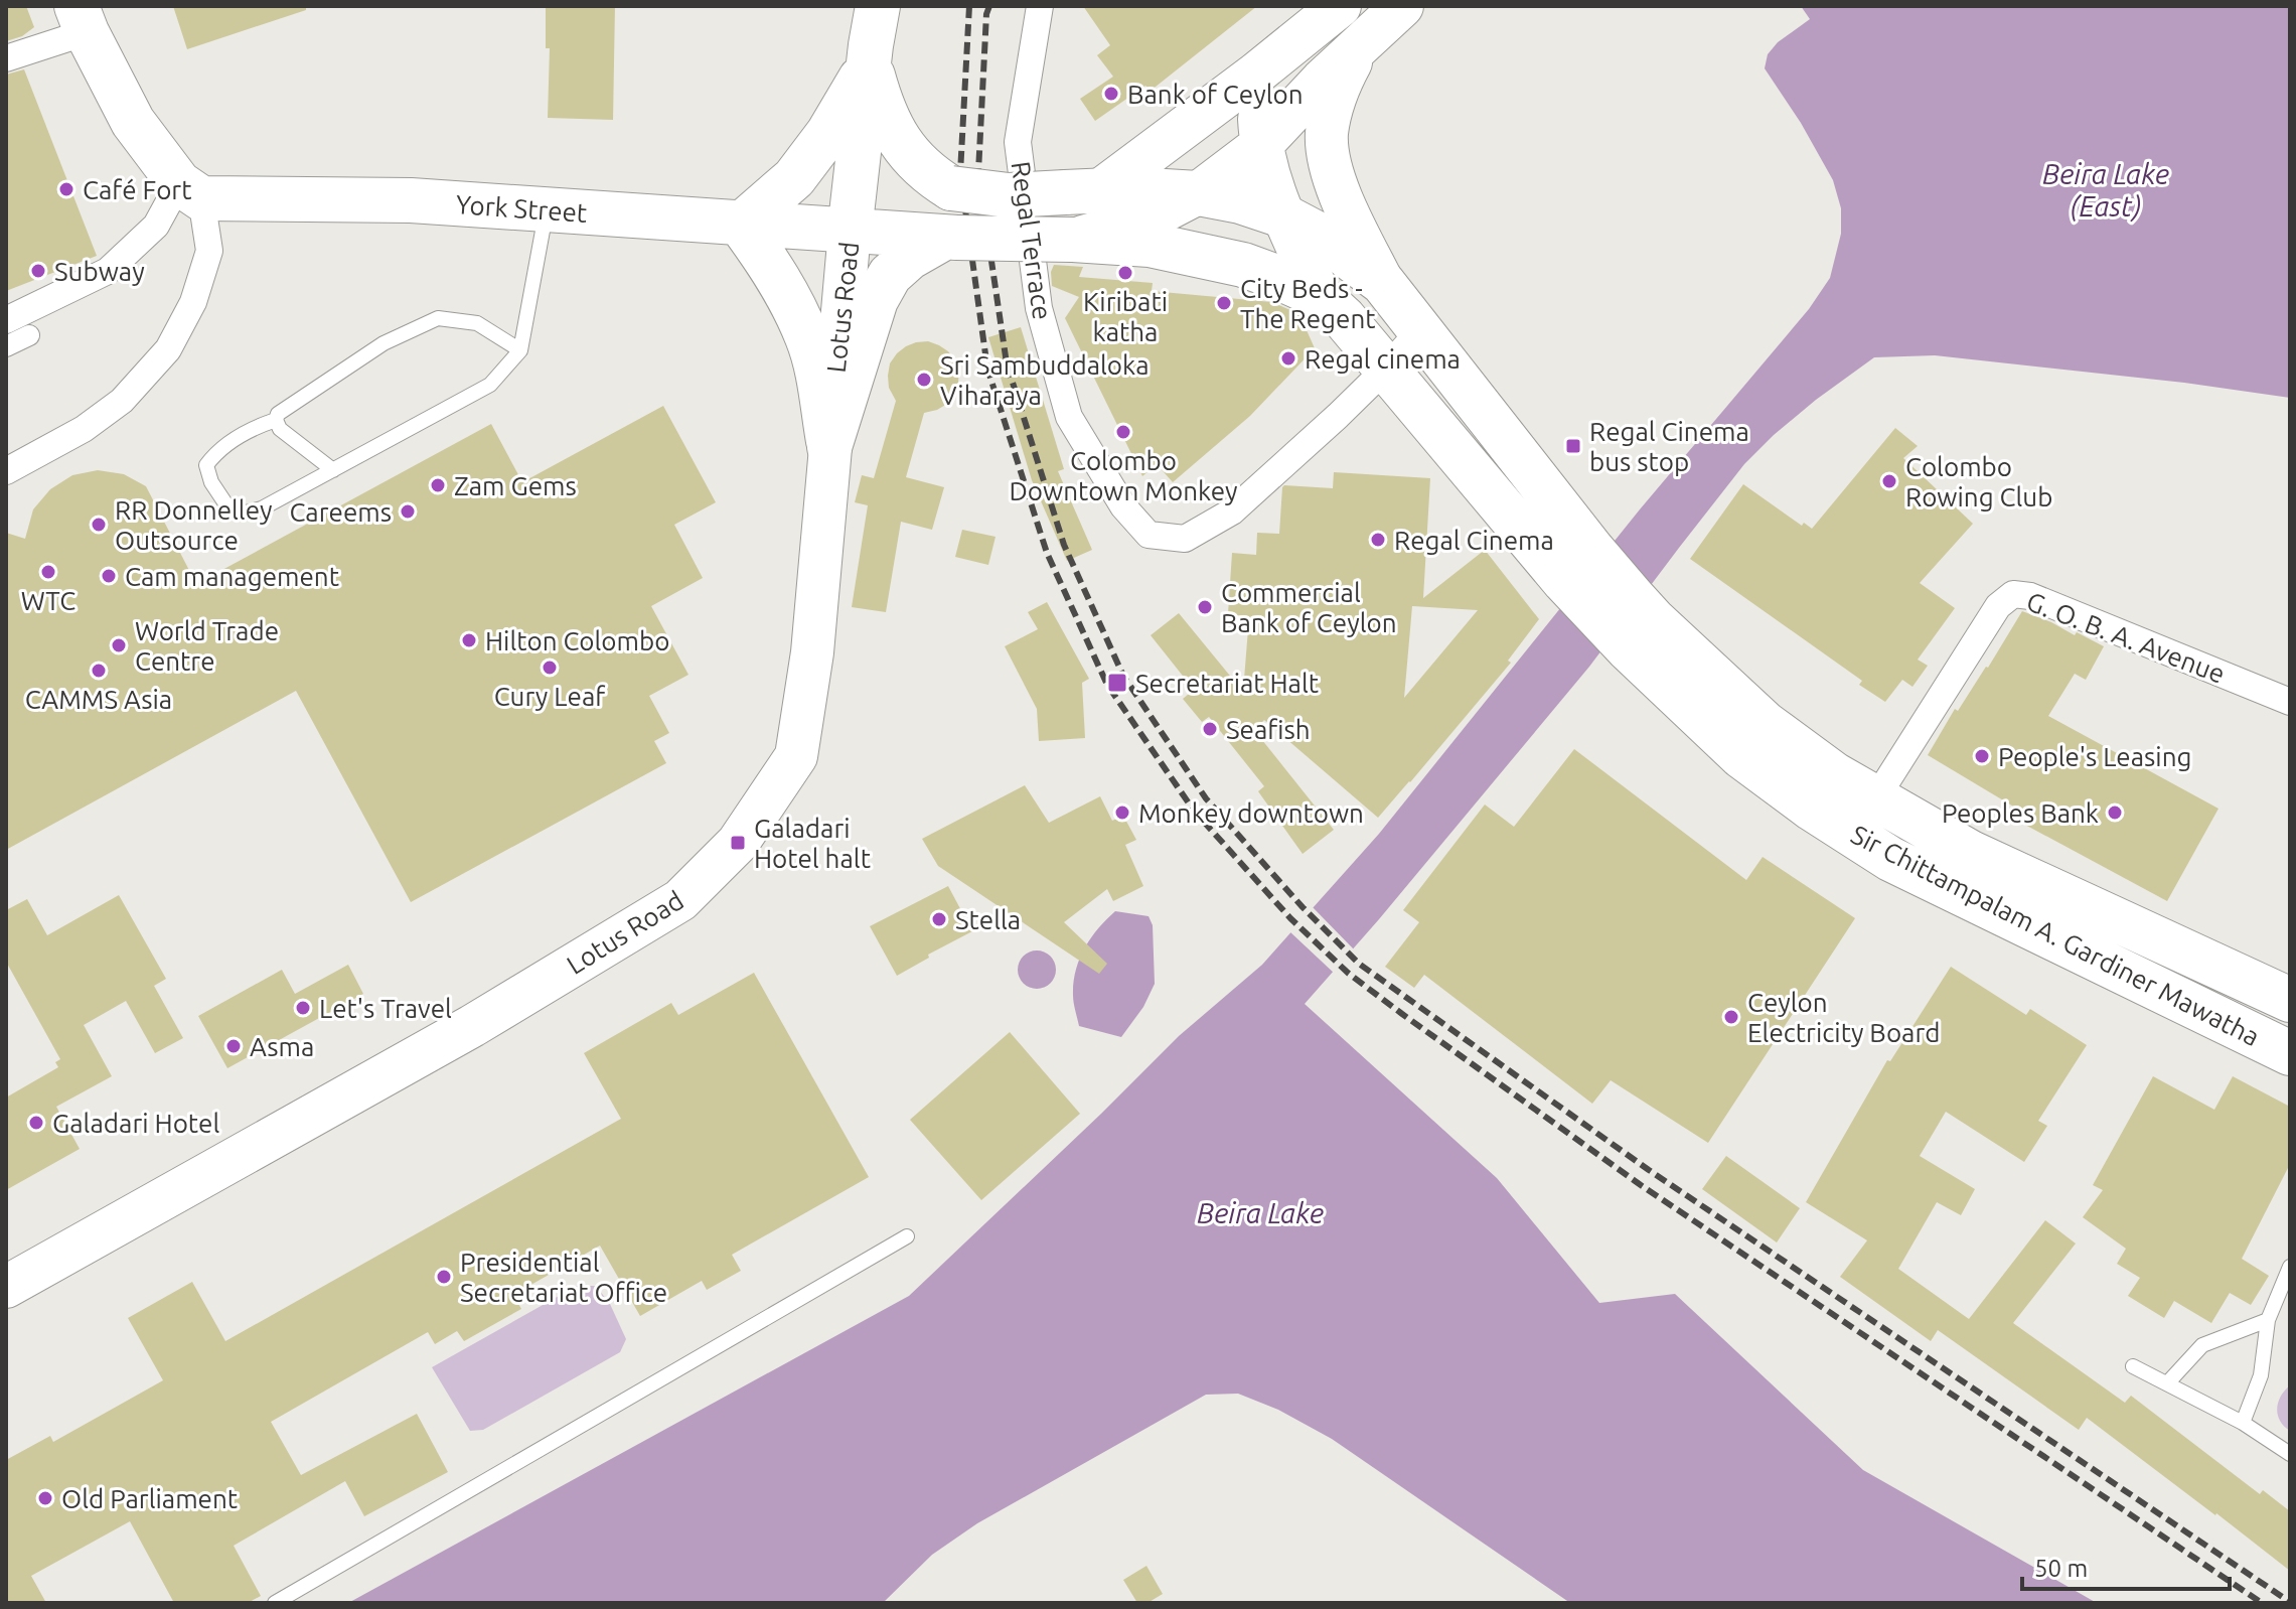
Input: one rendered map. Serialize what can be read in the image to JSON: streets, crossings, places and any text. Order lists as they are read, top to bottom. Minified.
{"streets":{"highway":["York Street","Lotus Road","Sir Chittampalam A. Gardiner Mawatha"],"street":["Regal Terrace","G. O. B. A. Avenue"]},"crossings":[["York Street","Lotus Road"],["York Street","Sir Chittampalam A. Gardiner Mawatha"],["Regal Terrace","Sir Chittampalam A. Gardiner Mawatha"],["Lotus Road","Sir Chittampalam A. Gardiner Mawatha"],["G. O. B. A. Avenue","Sir Chittampalam A. Gardiner Mawatha"]],"water":["Beira Lake (East)","Beira Lake"],"places":{"other":["Bank of Ceylon","Café Fort","Subway","Kiribati katha","City Beds - The Regent","Regal cinema","Sri Sambuddaloka Viharaya","Colombo Downtown Monkey","Colombo Rowing Club","Zam Gems","Careems","RR Donnelley Outsource","Regal Cinema","WTC","Cam management","Commercial Bank of Ceylon","Hilton Colombo","World Trade Centre","Cury Leaf","CAMMS Asia","Seafish","People's Leasing","Monkey downtown","Peoples Bank","Stella","Let's Travel","Ceylon Electricity Board","Asma","Galadari Hotel","Presidential Secretariat Office","Old Parliament"],"transit":["Regal Cinema bus stop","Secretariat Halt","Galadari Hotel halt"]},"scale_bar":"50 m"}
